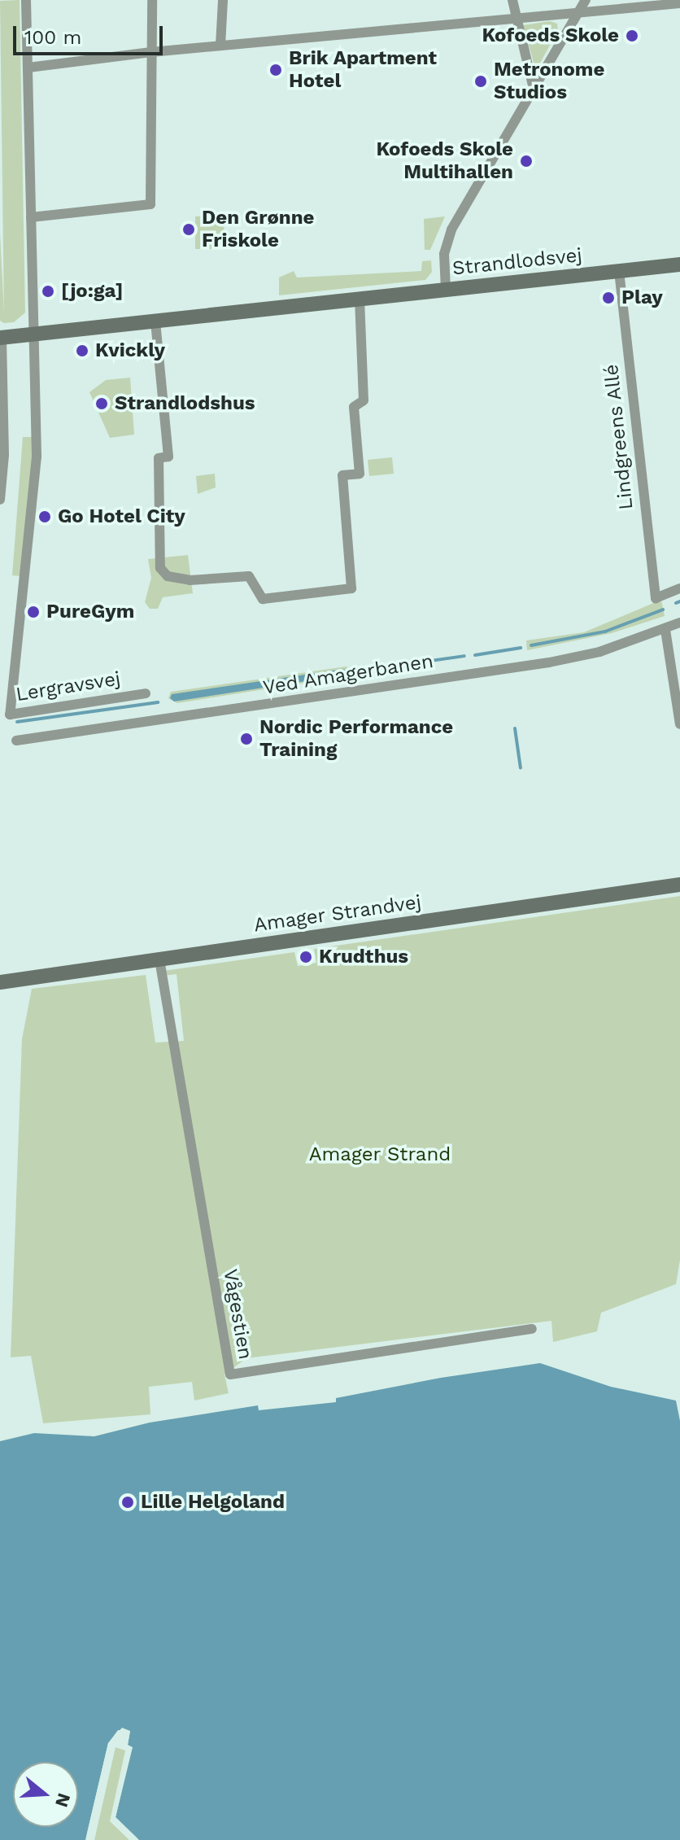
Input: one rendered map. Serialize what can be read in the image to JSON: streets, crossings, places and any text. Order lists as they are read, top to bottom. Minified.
{"streets":{"street":["Strandlodsvej","Lindgreens Allé","Ved Amagerbanen","Lergravsvej","Amager Strandvej","Vågestien"]},"crossings":[["Strandlodsvej","Lindgreens Allé"],["Strandlodsvej","Lergravsvej"],["Amager Strandvej","Vågestien"]],"parks":["Amager Strand"],"places":["Kofoeds Skole","Brik Apartment Hotel","Metronome Studios","Kofoeds Skole Multihallen","Den Grønne Friskole","[jo:ga]","Play","Kvickly","Strandlodshus","Go Hotel City","PureGym","Nordic Performance Training","Krudthus","Lille Helgoland"],"scale_bar":"100 m","north":"right"}
